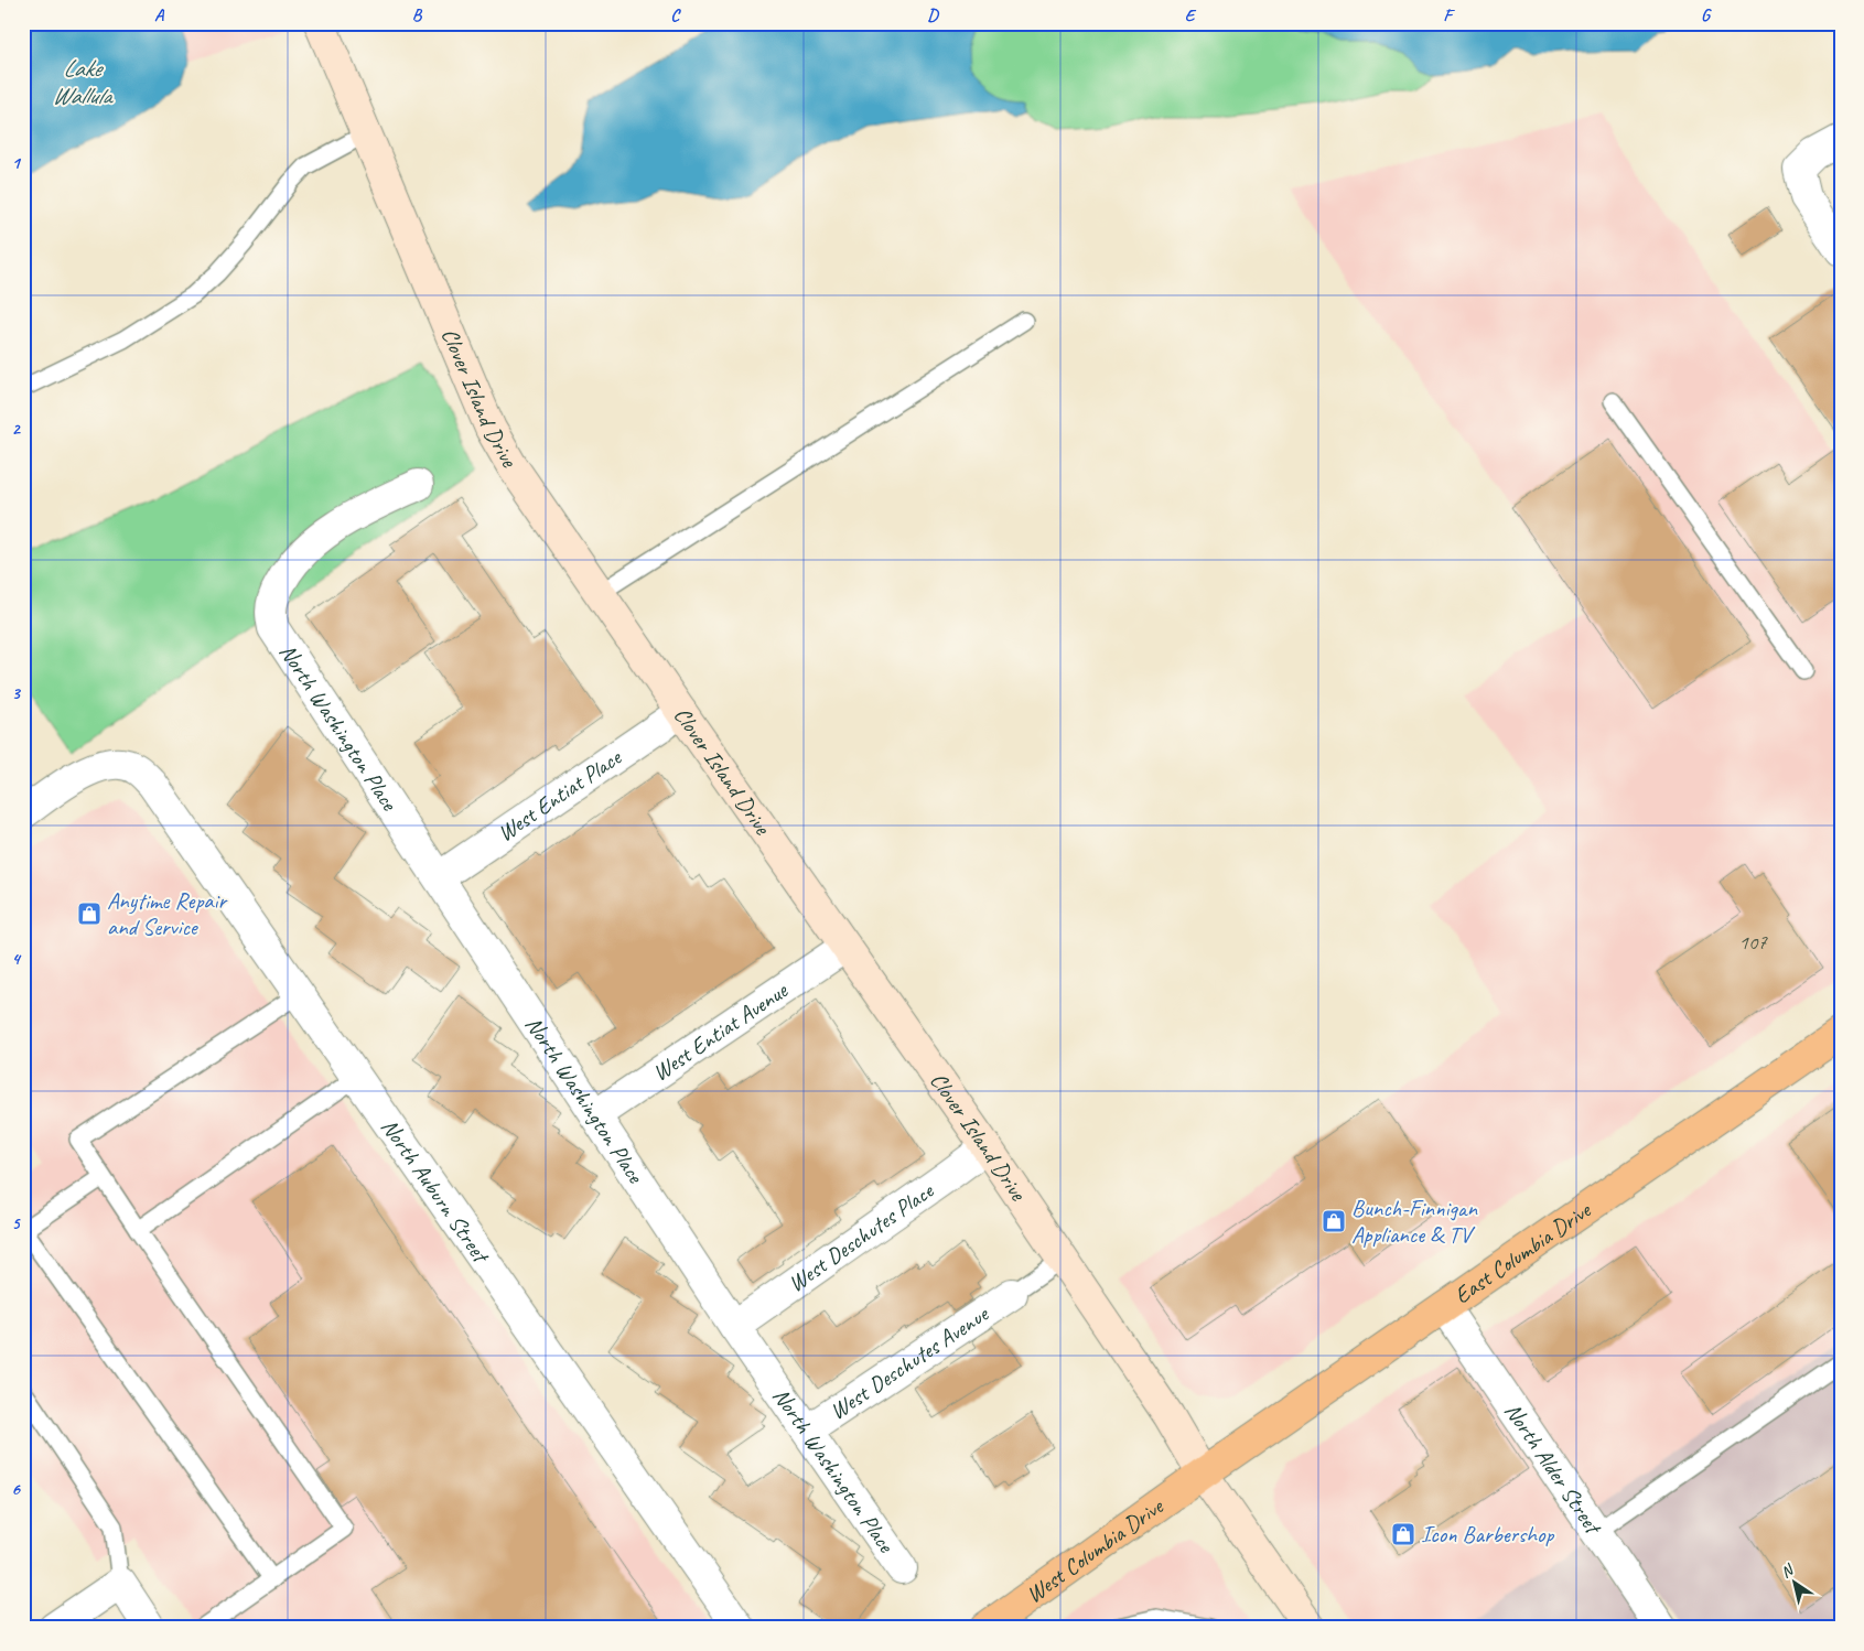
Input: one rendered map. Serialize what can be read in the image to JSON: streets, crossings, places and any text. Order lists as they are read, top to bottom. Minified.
{"streets":{"main road":["East Columbia Drive","West Columbia Drive"],"street":["Clover Island Drive","North Washington Place","West Entiat Place","West Entiat Avenue","North Auburn Street","West Deschutes Place","West Deschutes Avenue","North Alder Street"]},"crossings":[["Clover Island Drive","West Entiat Place"],["Clover Island Drive","West Entiat Avenue"],["Clover Island Drive","West Deschutes Place"],["Clover Island Drive","East Columbia Drive"],["Clover Island Drive","West Columbia Drive"],["North Washington Place","West Entiat Place"],["North Washington Place","West Entiat Avenue"],["North Washington Place","West Deschutes Place"],["North Washington Place","West Deschutes Avenue"],["East Columbia Drive","North Alder Street"],["East Columbia Drive","West Columbia Drive"]],"water":["Lake Wallula"],"places":{"shop":["Anytime Repair and Service","Bunch-Finnigan Appliance & TV","Icon Barbershop"]},"house_numbers":["107"],"north":"top left","grid":{"columns":["A","B","C","D","E","F","G"],"rows":["1","2","3","4","5","6"]}}
